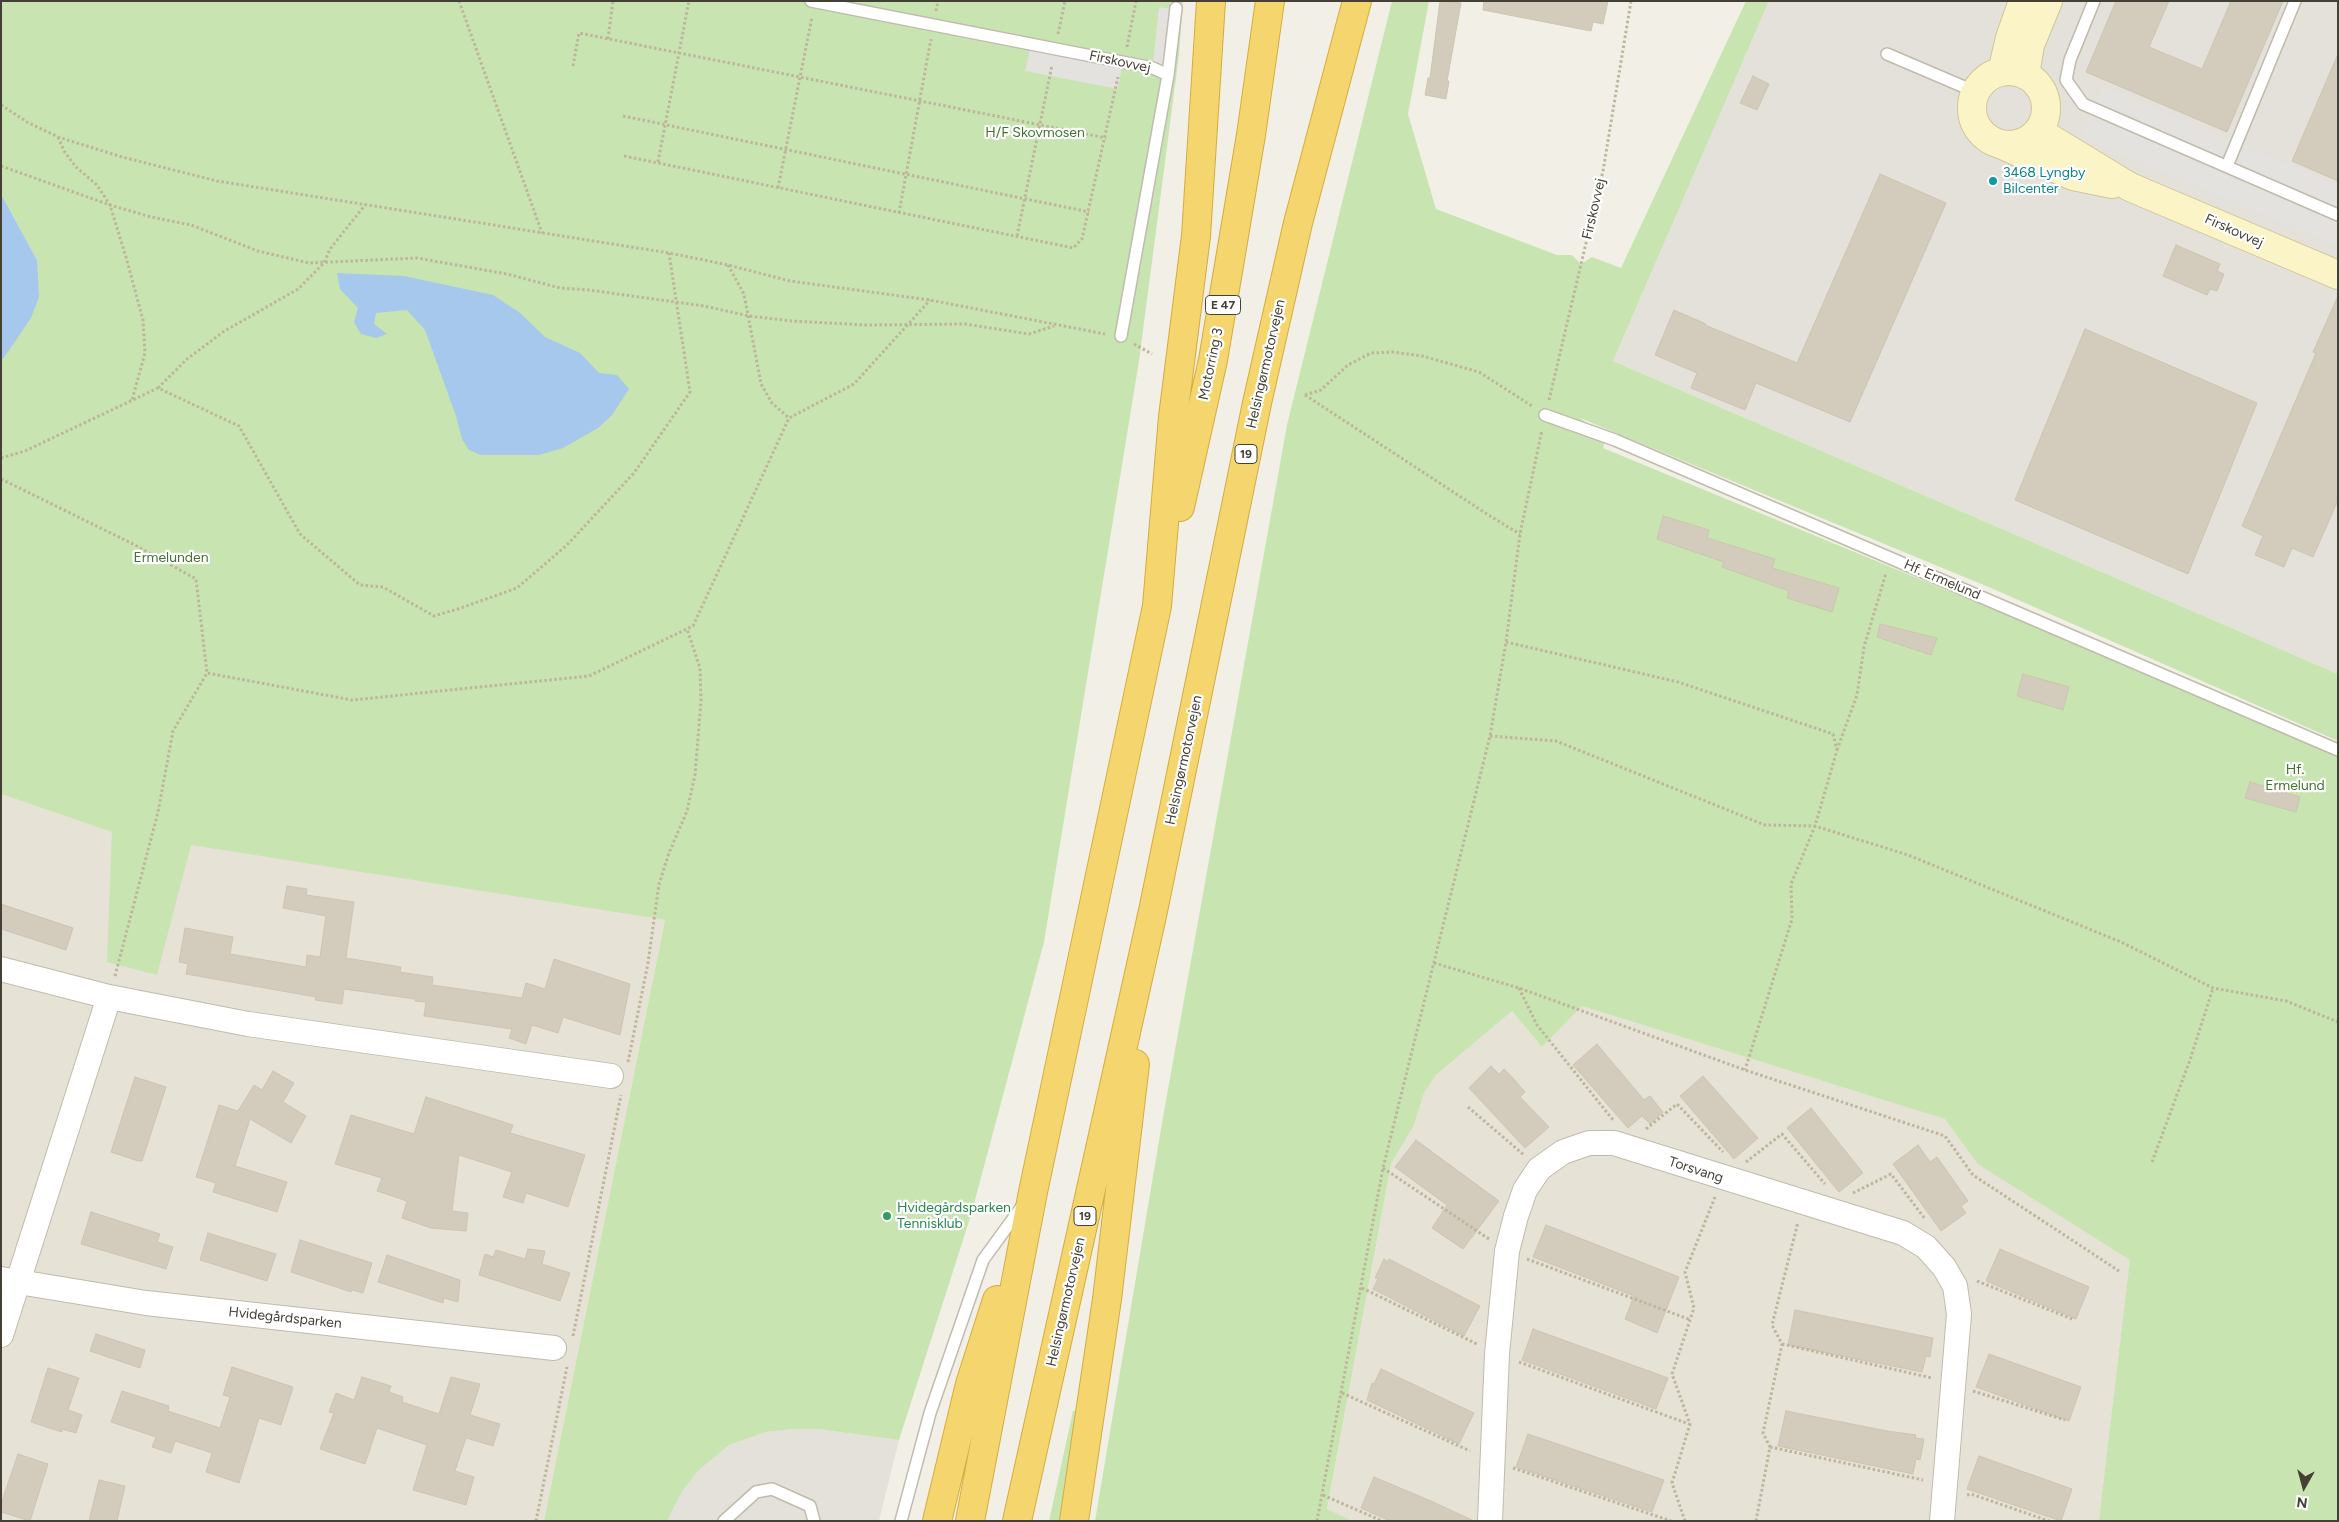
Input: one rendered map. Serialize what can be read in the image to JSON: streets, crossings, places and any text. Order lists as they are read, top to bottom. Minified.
{"streets":{"highway":["E 47","Motorring 3","Helsingørmotorvejen","19"],"street":["Firskovvej","Torsvang","Hvidegårdsparken"],"lane":["Hf. Ermelund"]},"crossings":[["Firskovvej","Hf. Ermelund"]],"parks":["H/F Skovmosen","Ermelunden","Hf. Ermelund"],"places":["3468 Lyngby Bilcenter","Hvidegårdsparken Tennisklub"],"north":"bottom"}
